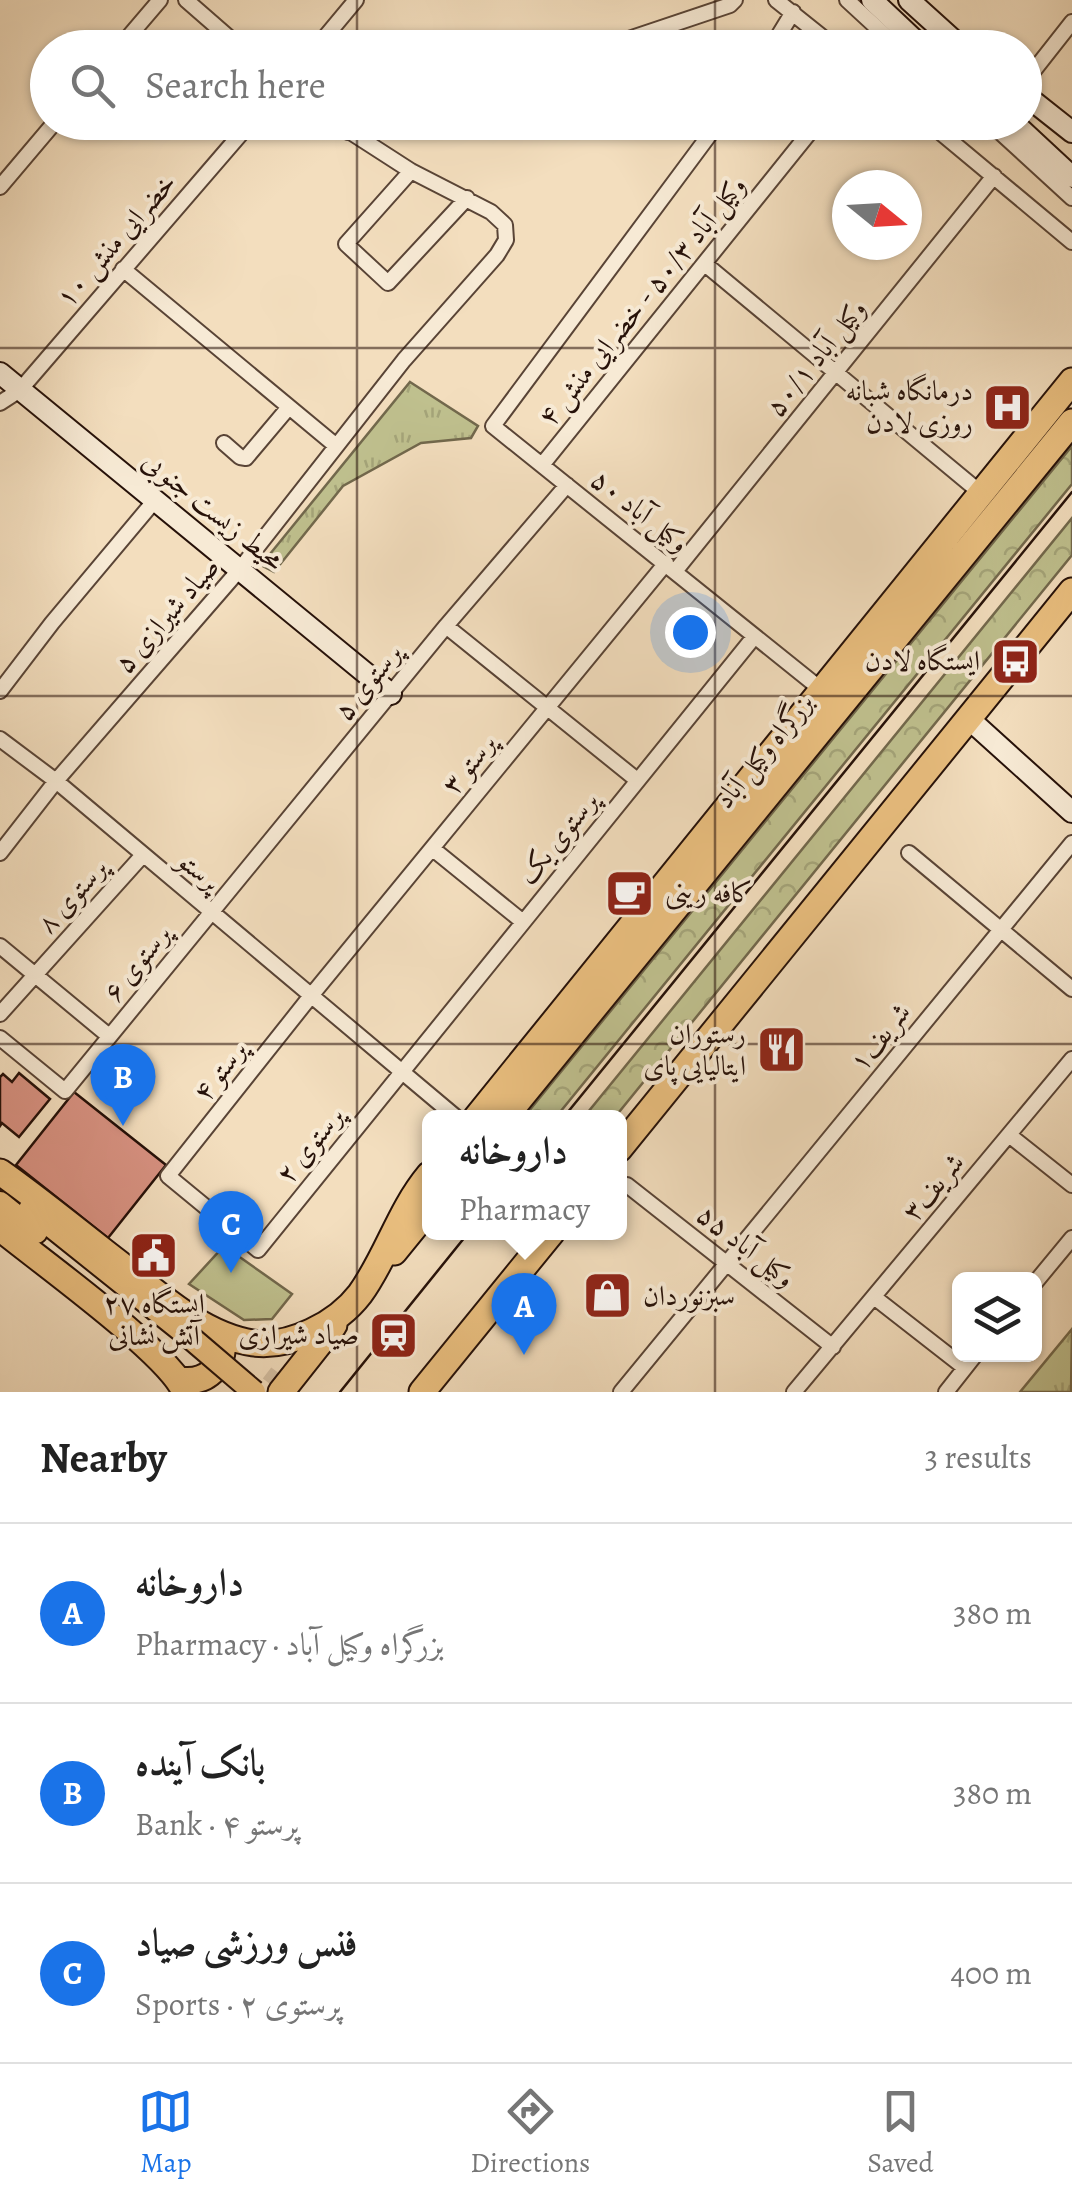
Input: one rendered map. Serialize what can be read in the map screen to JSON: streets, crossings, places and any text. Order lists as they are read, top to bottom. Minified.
{"streets":{"highway":["بزرگراه وکیل آباد"],"street":["خضرایی منش ۱۰","وکیل آباد ۵۰/۳ - خضرایی منش ۴","وکیل آباد ۵۰/۱","محیط زیست جنوبی","۵۰ وکیل آباد","صیاد شیرازی ۵","پرستوی ۵","پرستو ۳","پرستوی یک","پرستو","پرستوی ۸","پرستوی ۶","شریف١","پرستو ۴","پرستوی ۲","شریف٣","۵۵ وکیل آباد"]},"crossings":[["خضرایی منش ۱۰","محیط زیست جنوبی"],["وکیل آباد ۵۰/۳ - خضرایی منش ۴","۵۰ وکیل آباد"],["وکیل آباد ۵۰/۱","۵۰ وکیل آباد"],["وکیل آباد ۵۰/۱","پرستو ۳"],["محیط زیست جنوبی","صیاد شیرازی ۵"],["محیط زیست جنوبی","پرستوی ۵"],["۵۰ وکیل آباد","پرستوی ۵"],["۵۰ وکیل آباد","پرستو ۳"],["۵۰ وکیل آباد","پرستوی یک"],["صیاد شیرازی ۵","پرستو"],["پرستوی ۵","پرستو"],["پرستوی ۵","پرستوی ۶"],["پرستو ۳","پرستو"],["پرستو ۳","پرستو ۴"],["پرستوی یک","پرستو"],["پرستوی یک","پرستوی ۲"],["پرستو","پرستوی ۸"],["پرستو","پرستوی ۶"],["پرستو","پرستو ۴"],["پرستو","پرستوی ۲"],["شریف١","۵۵ وکیل آباد"],["پرستو ۴","پرستوی ۲"],["شریف٣","۵۵ وکیل آباد"]],"places":{"hospital":["درمانگاه شبانه روزی لادن"],"bus stop":["ایستگاه لادن"],"cafe":["کافه رینی"],"restaurant":["رستوران ایتالیایی پای"],"public building":["ایستگاه ۲۷ آتش نشانی"],"shop":["سبزنوردان"],"station":["صیاد شیرازی"]},"north":"right","page":{"search":"Search here","pins":["B","C","A"],"popup":["داروخانه","Pharmacy"],"heading":["Nearby","3 results"],"list":[{"mark":"A","name":"داروخانه","note":"Pharmacy · بزرگراه وکیل آباد","value":"380 m"},{"mark":"B","name":"بانک آینده","note":"Bank · پرستو ۴","value":"380 m"},{"mark":"C","name":"فنس ورزشی صیاد","note":"Sports · پرستوی ۲","value":"400 m"}],"nav":["Map","Directions","Saved"]}}
